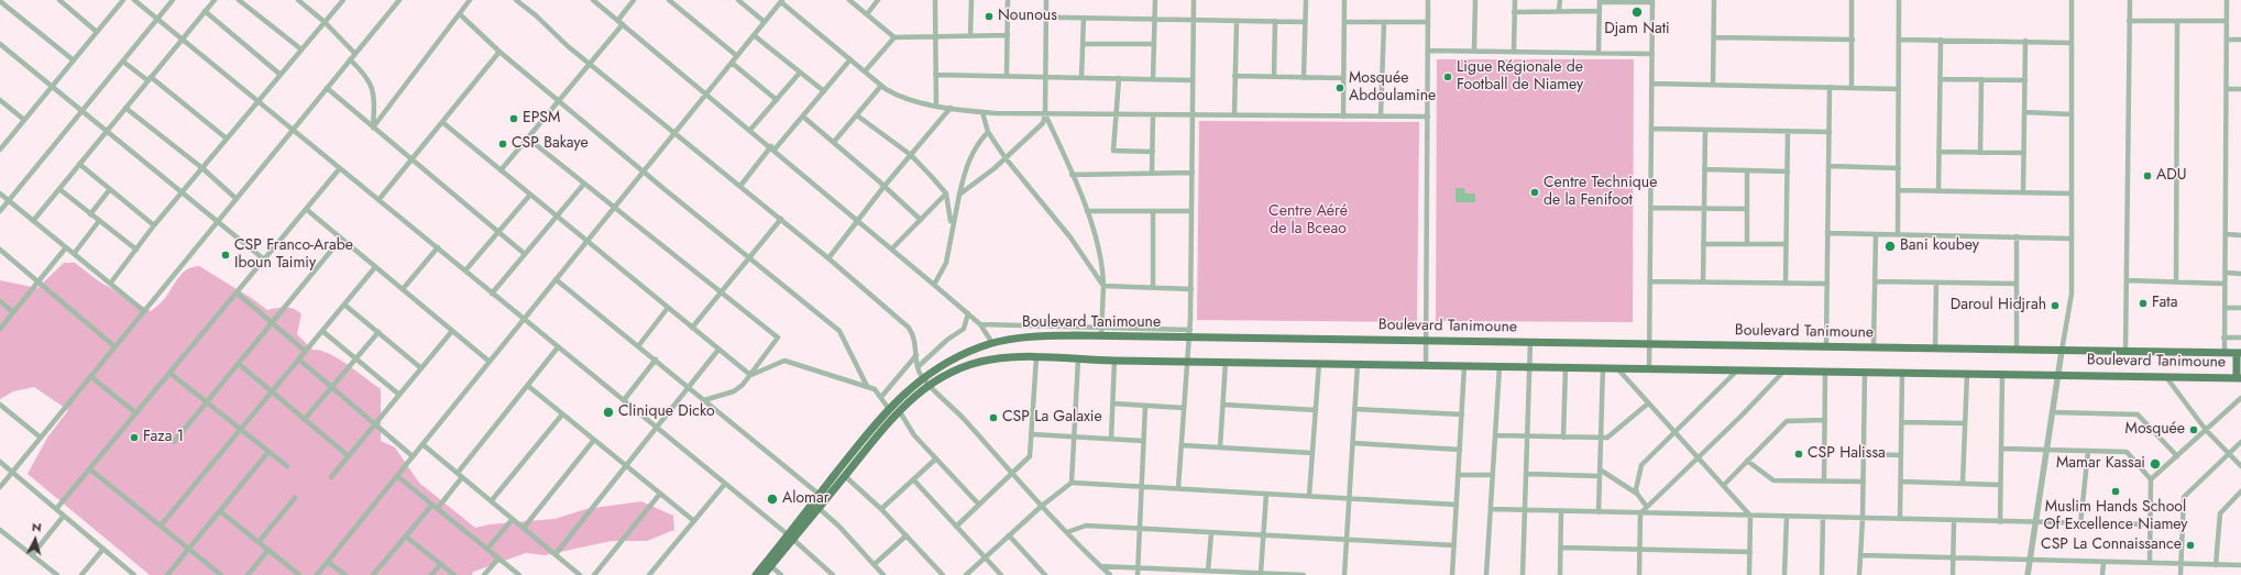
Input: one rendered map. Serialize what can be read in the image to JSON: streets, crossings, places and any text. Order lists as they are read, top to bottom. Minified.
{"streets":{"main road":["Boulevard Tanimoune"]},"parks":["Centre Aéré de la Bceao"],"places":["Djam Nati","Nounous","Ligue Régionale de Football de Niamey","Mosquée Abdoulamine","EPSM","CSP Bakaye","ADU","Centre Technique de la Fenifoot","Bani koubey","CSP Franco-Arabe Iboun Taimiy","Fata","Daroul Hidjrah","Clinique Dicko","CSP La Galaxie","Mosquée","Faza 1","CSP Halissa","Mamar Kassai","Muslim Hands School Of Excellence Niamey","Alomar","CSP La Connaissance"],"north":"top"}
